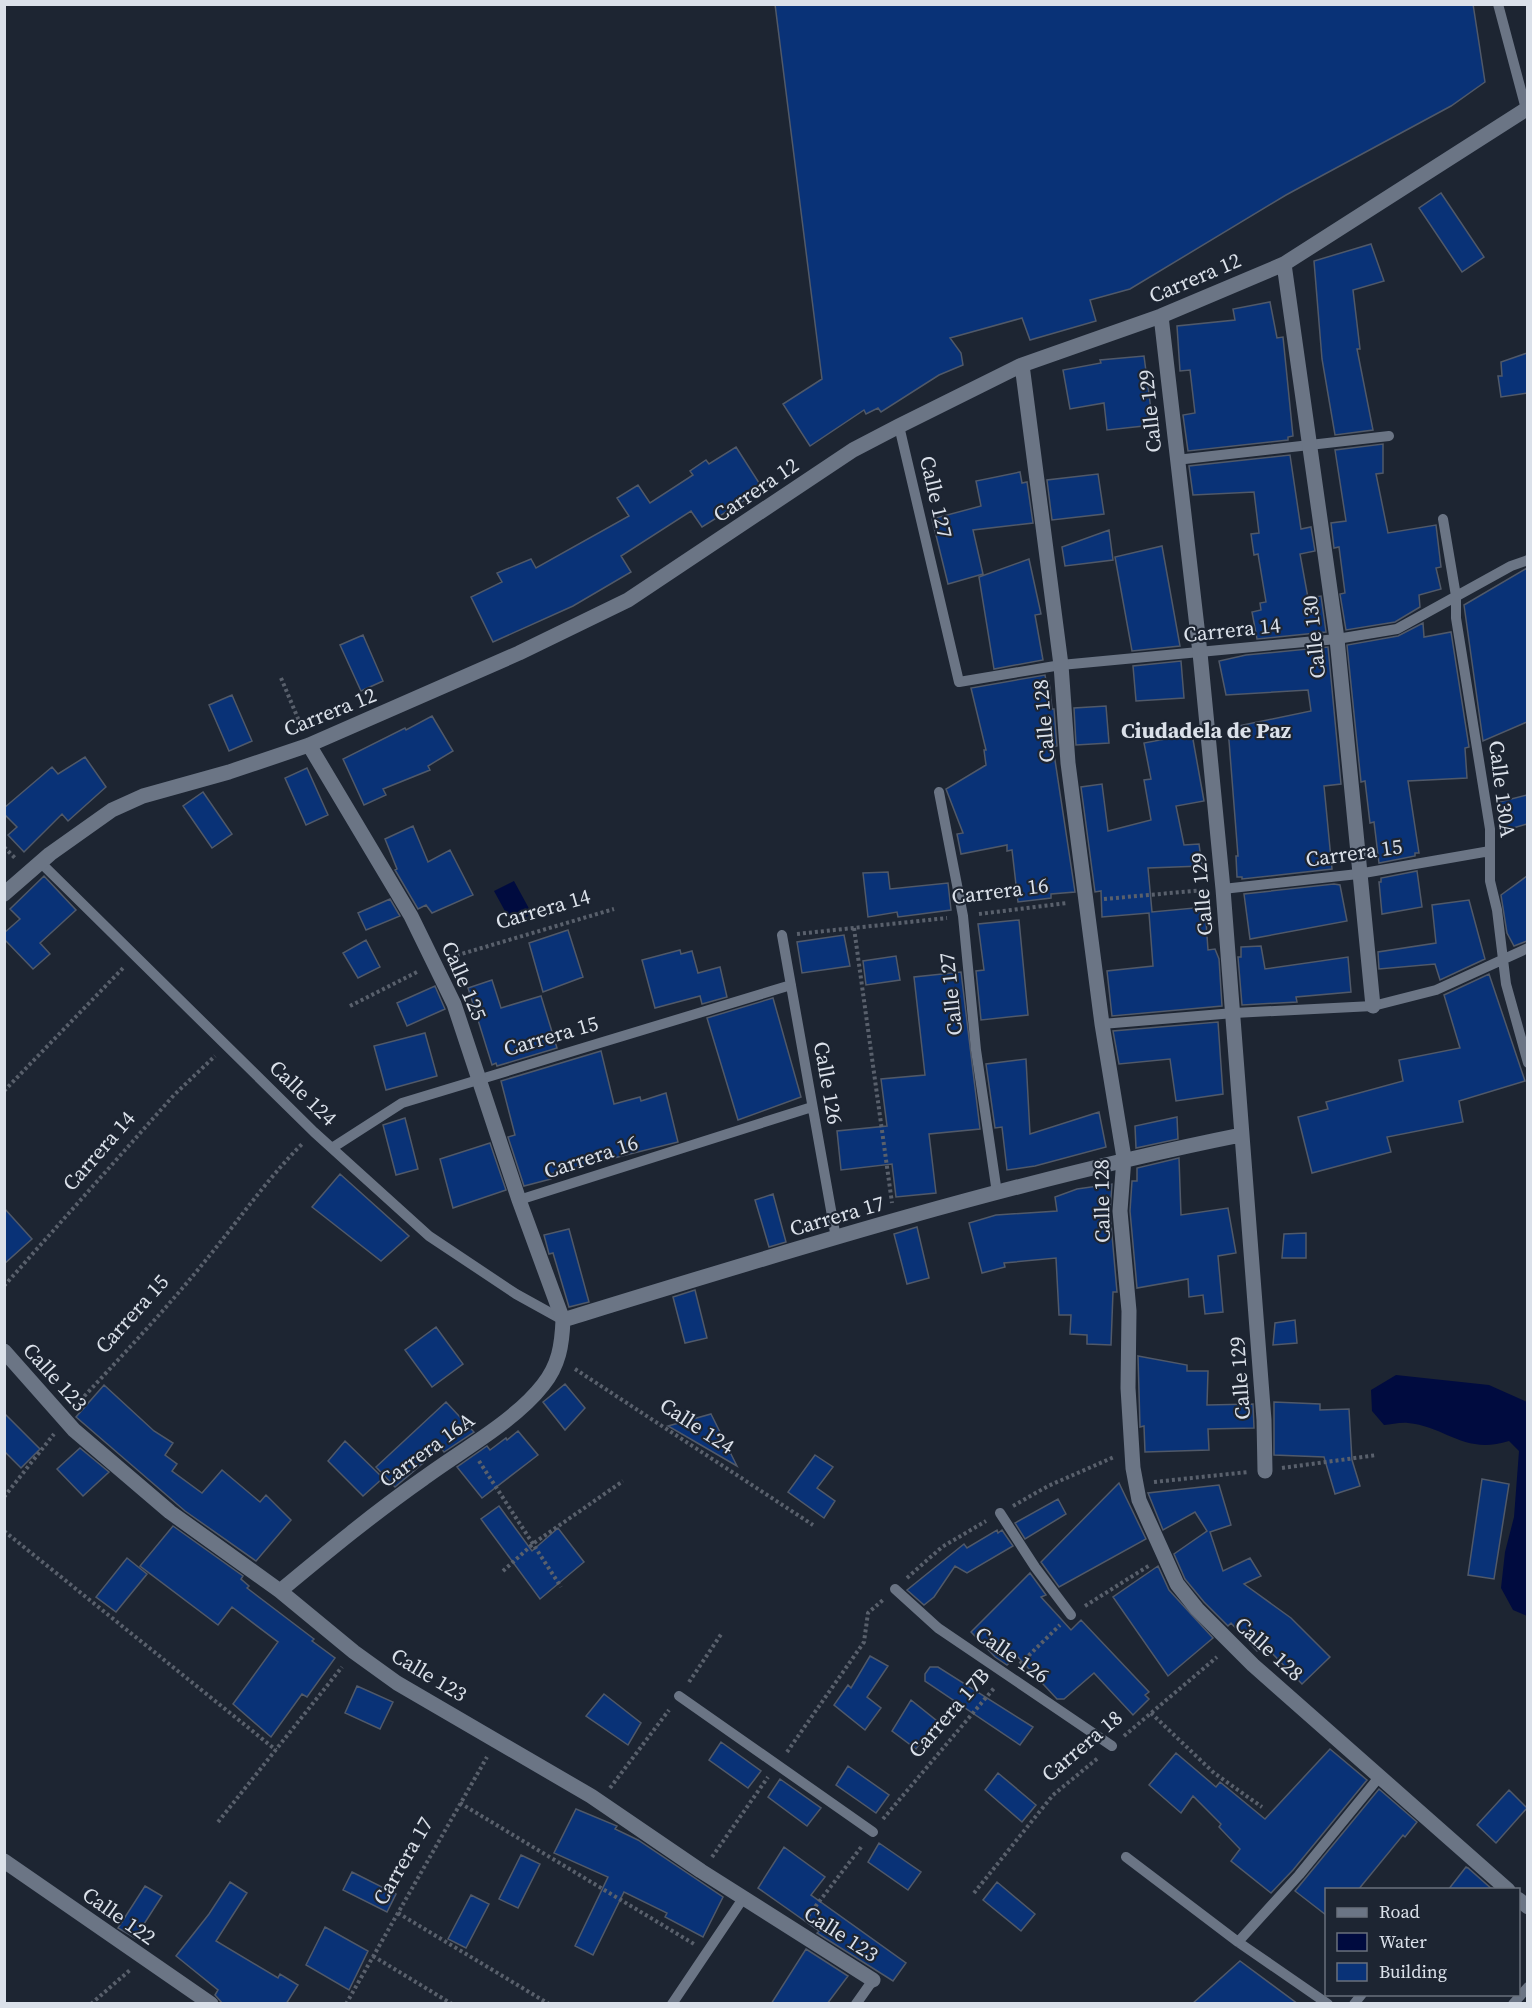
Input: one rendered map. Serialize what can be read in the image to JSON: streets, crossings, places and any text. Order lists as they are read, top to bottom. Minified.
{"streets":{"street":["Carrera 12","Calle 129","Calle 130","Calle 128","Calle 125","Carrera 17","Calle 123","Carrera 16A","Calle 122"],"lane":["Calle 127","Carrera 14","Calle 130A","Carrera 15","Carrera 16","Calle 126","Calle 124"],"path":["Carrera 17B","Carrera 18"]},"crossings":[["Carrera 12","Calle 129"],["Carrera 12","Calle 127"],["Carrera 12","Calle 130"],["Carrera 12","Calle 128"],["Carrera 12","Calle 125"],["Carrera 12","Calle 124"],["Calle 129","Carrera 14"],["Calle 129","Carrera 15"],["Calle 129","Carrera 16"],["Calle 129","Carrera 17"],["Calle 127","Carrera 14"],["Calle 127","Carrera 16"],["Calle 127","Carrera 17"],["Carrera 14","Calle 130"],["Carrera 14","Calle 128"],["Carrera 14","Calle 130A"],["Carrera 14","Calle 125"],["Carrera 14","Calle 124"],["Calle 130","Carrera 15"],["Calle 128","Carrera 16"],["Calle 128","Carrera 17"],["Calle 128","Carrera 17B"],["Calle 128","Carrera 18"],["Calle 130A","Carrera 15"],["Carrera 15","Carrera 16"],["Carrera 15","Calle 125"],["Carrera 15","Calle 126"],["Carrera 15","Calle 124"],["Carrera 15","Calle 123"],["Carrera 16","Calle 125"],["Carrera 16","Calle 126"],["Calle 125","Calle 124"],["Calle 125","Carrera 17"],["Calle 125","Carrera 16A"],["Calle 126","Carrera 17"],["Calle 126","Carrera 17B"],["Calle 126","Carrera 18"],["Calle 124","Carrera 17"],["Calle 124","Carrera 16A"],["Carrera 17","Calle 123"],["Carrera 17","Carrera 16A"],["Calle 123","Carrera 16A"],["Calle 123","Carrera 17B"]],"districts":["Ciudadela de Paz"],"legend":["Road","Water","Building"]}
